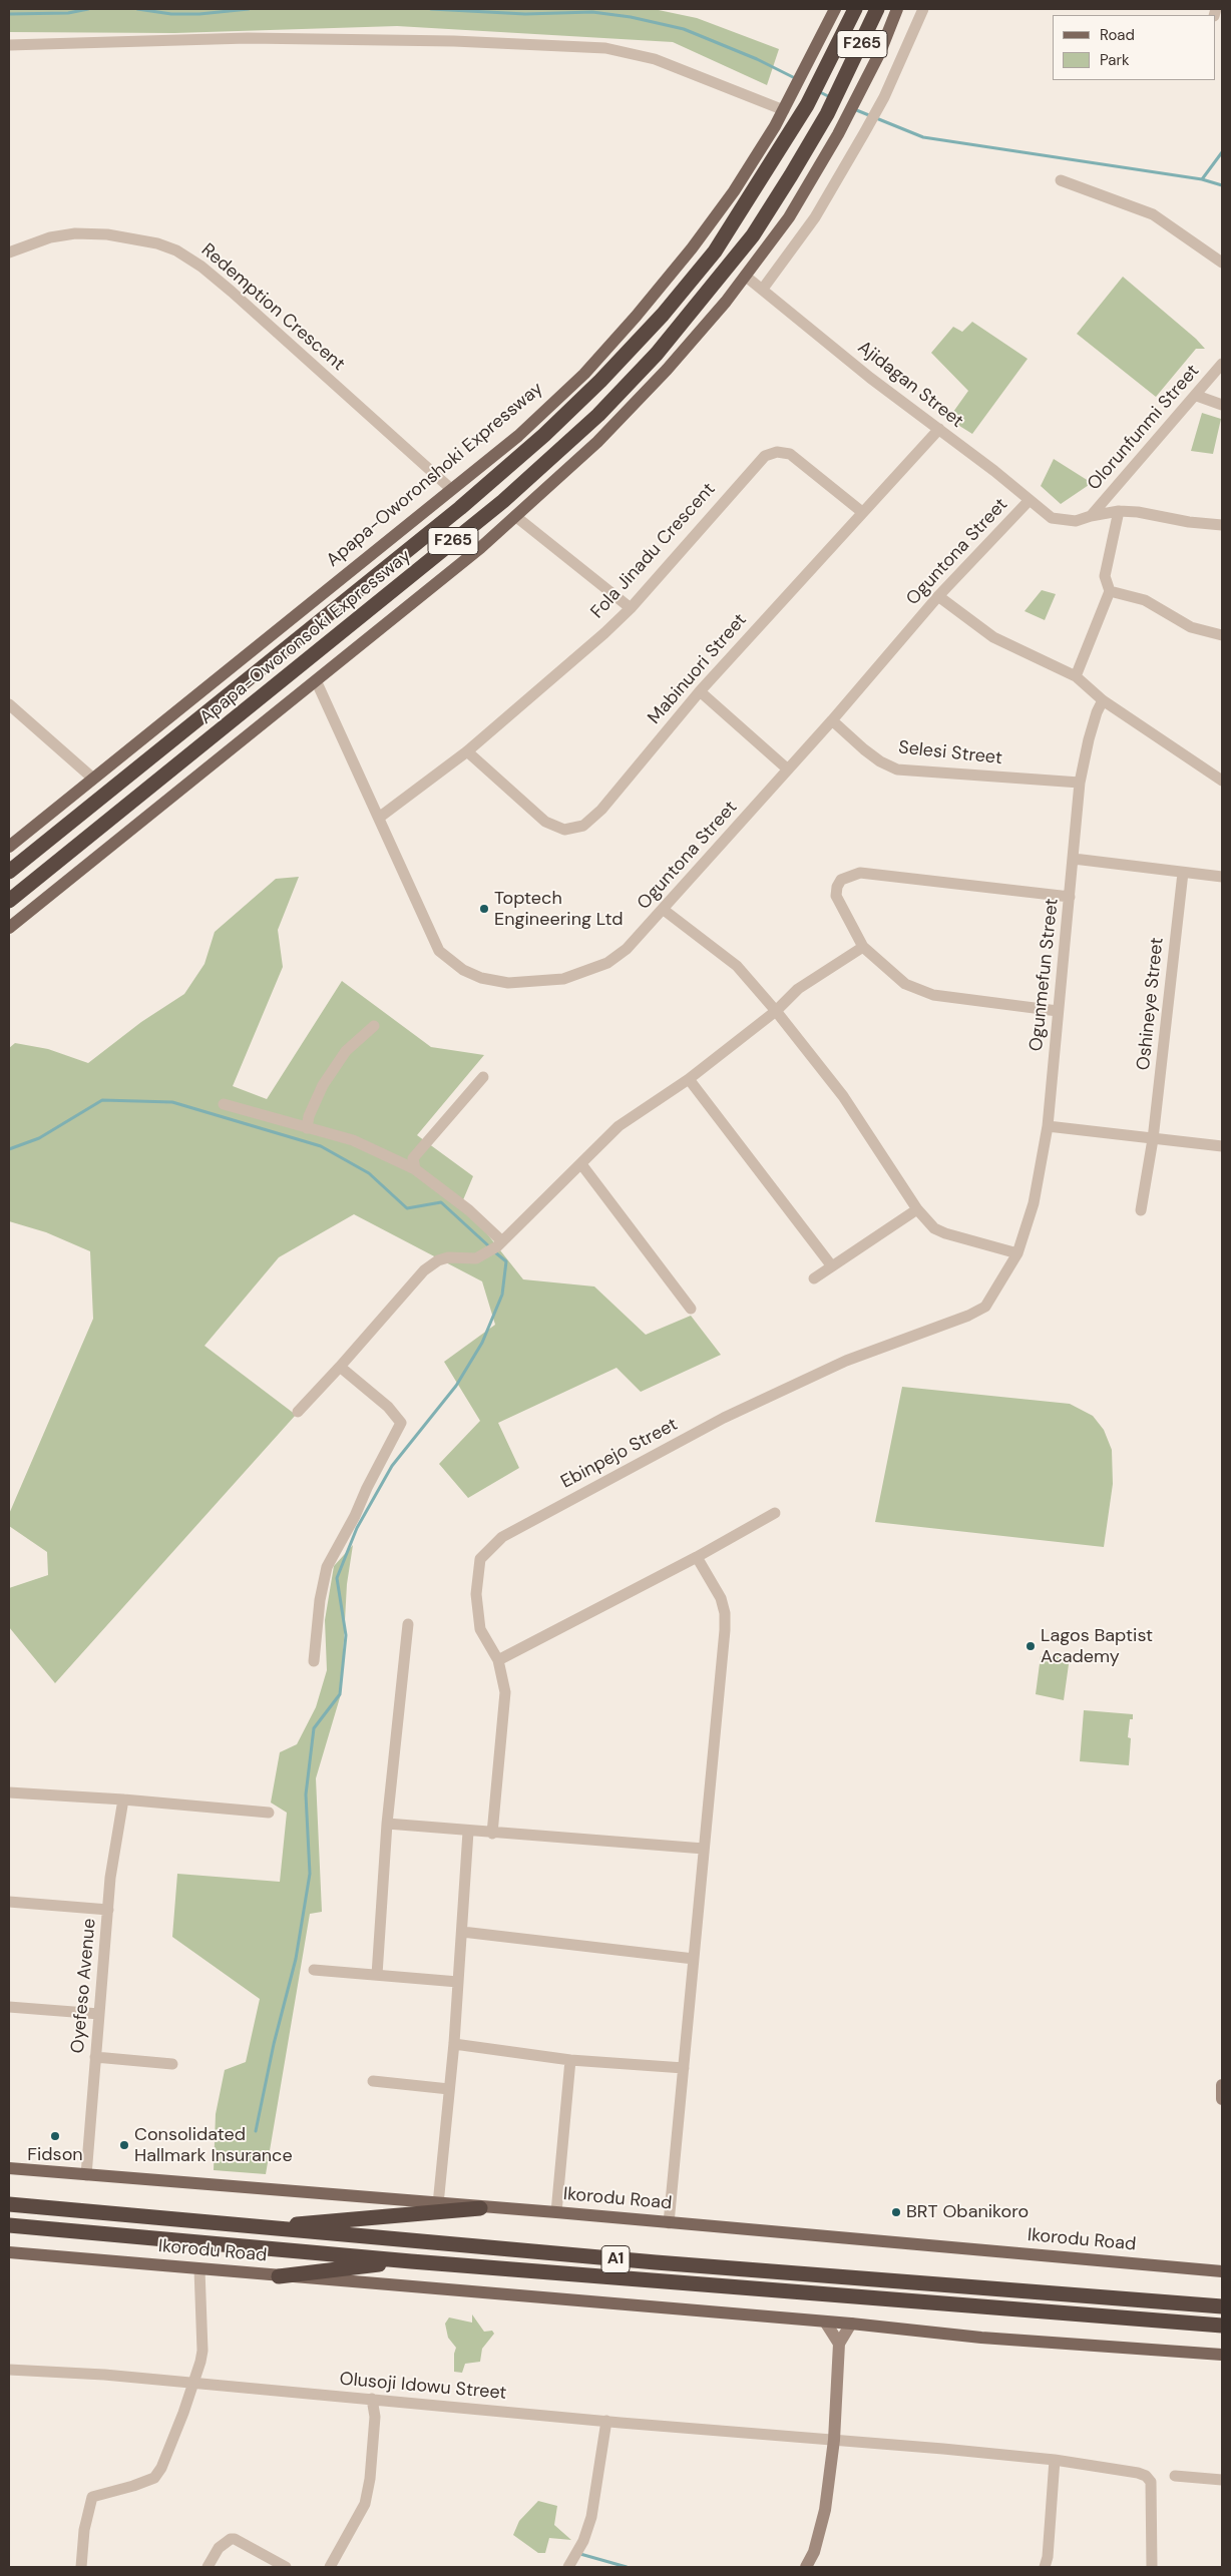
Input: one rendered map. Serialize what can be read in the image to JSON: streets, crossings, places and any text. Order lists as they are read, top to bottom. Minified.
{"streets":{"highway":["F265","Apapa-Oworonsoki Expressway","Ikorodu Road","A1"],"main road":["Apapa-Oworonshoki Expressway"],"street":["Redemption Crescent","Ajidagan Street","Olorunfunmi Street","Fola Jinadu Crescent","Oguntona Street","Mabinuori Street","Selesi Street","Ogunmefun Street","Oshineye Street","Ebinpejo Street","Oyefeso Avenue","Olusoji Idowu Street"]},"crossings":[["Redemption Crescent","Apapa-Oworonshoki Expressway"],["Ajidagan Street","Olorunfunmi Street"],["Ajidagan Street","Oguntona Street"],["Ajidagan Street","Mabinuori Street"],["Fola Jinadu Crescent","Oguntona Street"],["Fola Jinadu Crescent","Mabinuori Street"],["Oguntona Street","Selesi Street"],["Selesi Street","Ogunmefun Street"],["Ogunmefun Street","Ebinpejo Street"],["Oyefeso Avenue","Ikorodu Road"]],"places":["Toptech Engineering Ltd","Lagos Baptist Academy","Fidson","Consolidated Hallmark Insurance","BRT Obanikoro"],"legend":["Road","Park"]}
